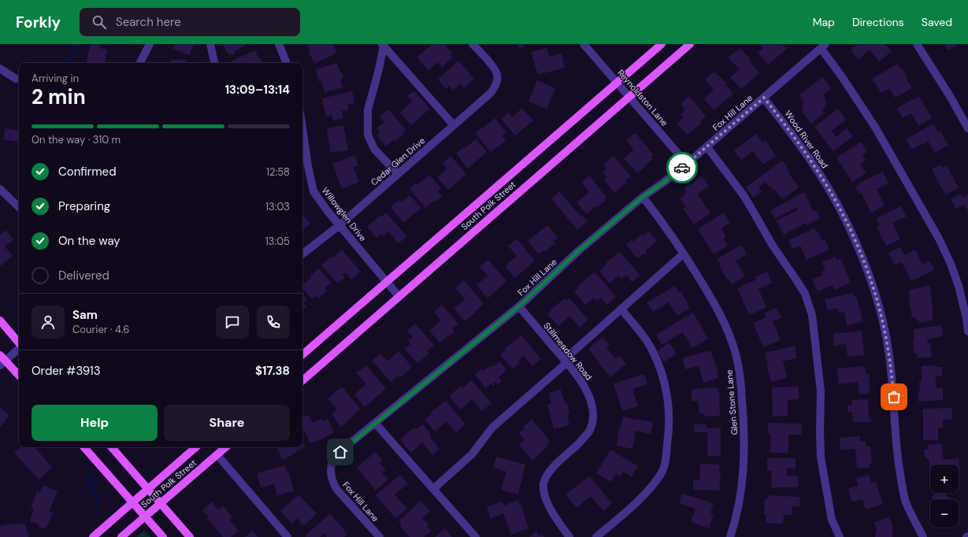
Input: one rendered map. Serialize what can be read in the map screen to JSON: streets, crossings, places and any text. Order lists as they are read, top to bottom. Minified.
{"streets":{"main road":["South Polk Street"],"street":["Reynoldston Lane","Fox Hill Lane","Wood River Road","Cedar Glen Drive","Willowglen Drive","Stillmeadow Road","Glen Stone Lane"]},"crossings":[["Reynoldston Lane","Fox Hill Lane"],["Reynoldston Lane","South Polk Street"],["Fox Hill Lane","Wood River Road"],["Fox Hill Lane","Stillmeadow Road"],["Fox Hill Lane","Glen Stone Lane"],["Cedar Glen Drive","Willowglen Drive"],["South Polk Street","Willowglen Drive"]],"page":{"header":"Forkly","search":"Search here","nav":["Map","Directions","Saved"],"heading":["2 min","Arriving in","13:09–13:14"],"panel":["Sam","Courier · 4.6","Order #3913","$17.38"],"bar":"On the way · 310 m","list":[["Confirmed","12:58"],["Preparing","13:03"],["On the way","13:05"],"Delivered"],"buttons":["Help","Share"],"map_buttons":["+","−"]}}
